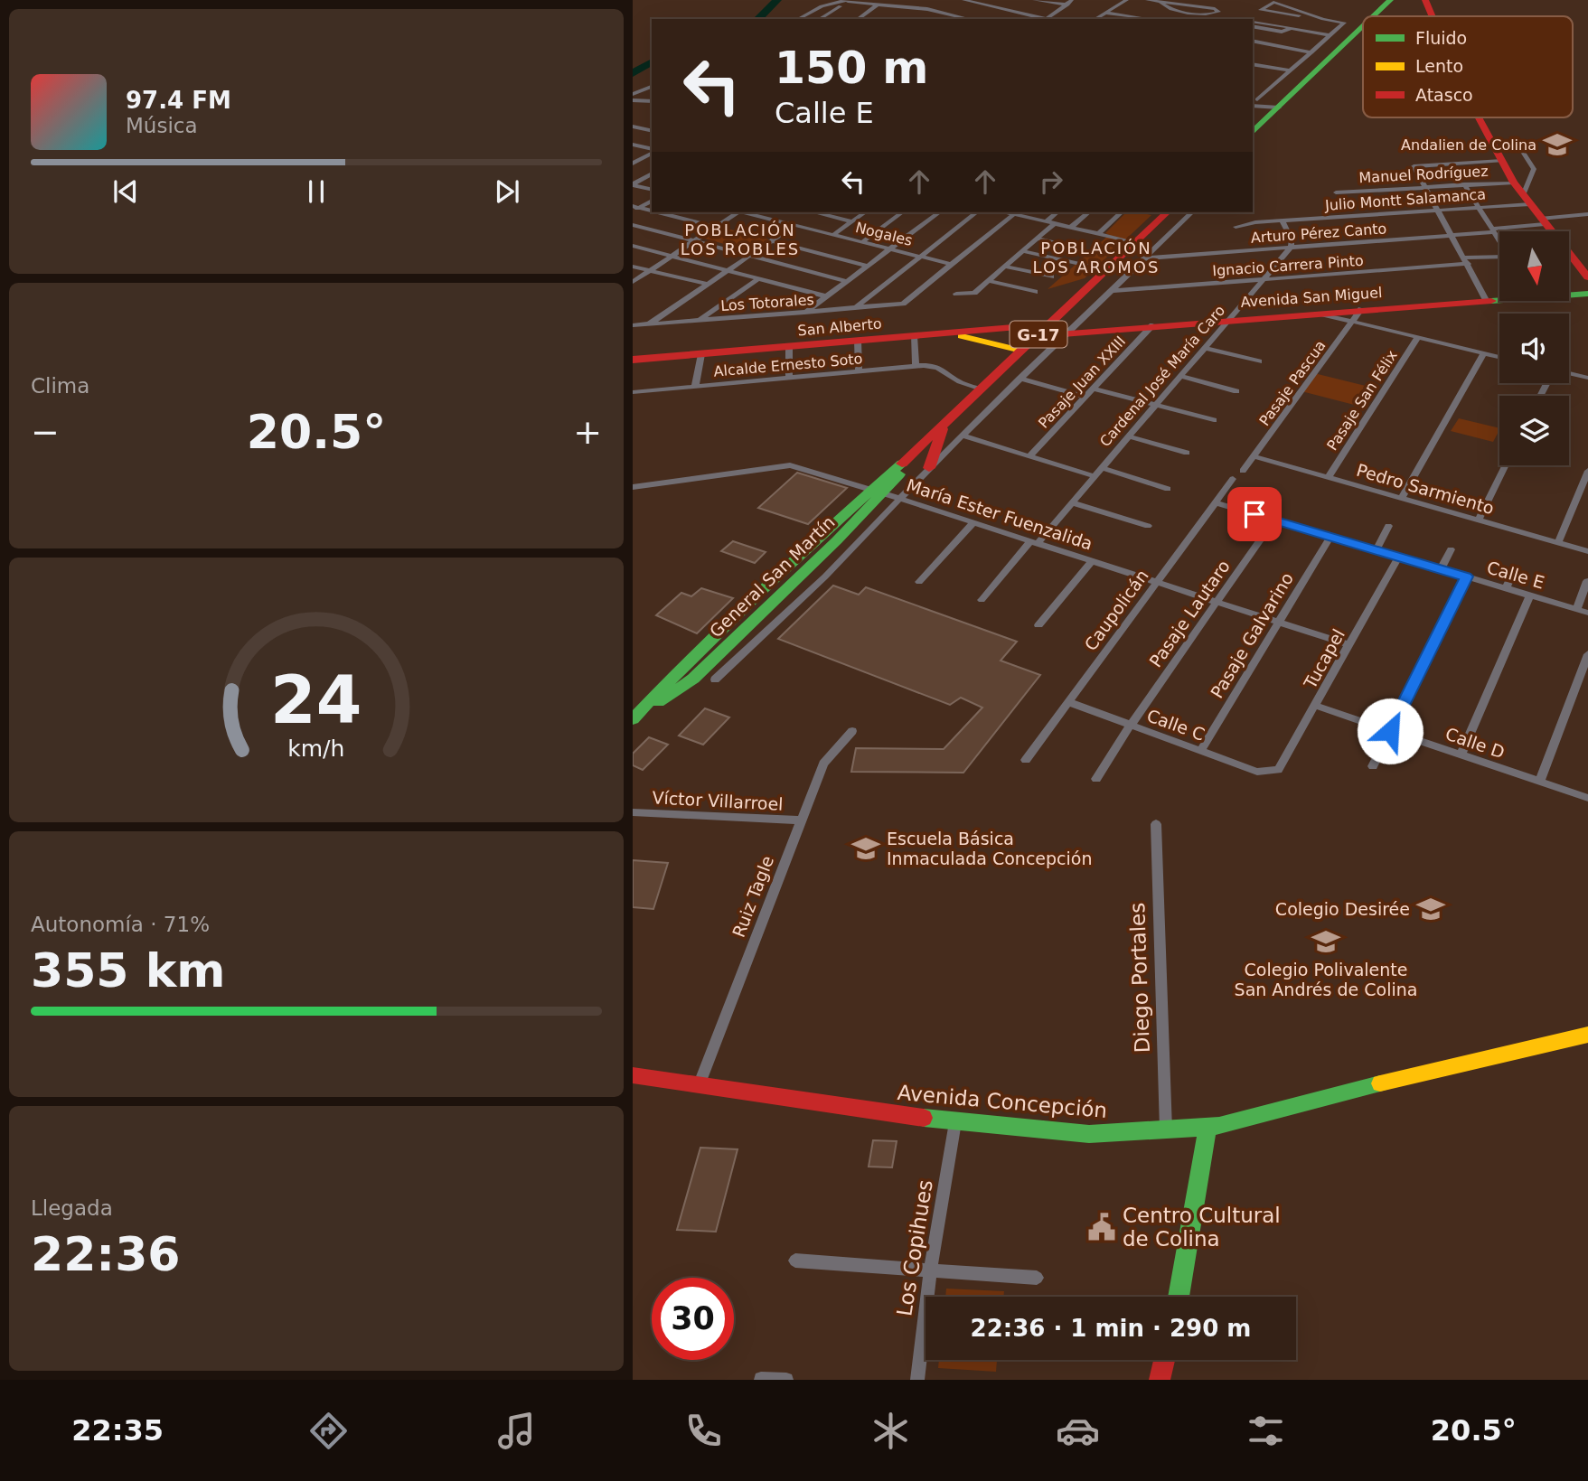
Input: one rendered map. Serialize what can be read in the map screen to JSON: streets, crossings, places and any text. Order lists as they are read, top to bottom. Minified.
{"streets":{"main road":["Avenida San Miguel","San Alberto","G-17","General San Martín","Avenida Concepción"],"street":["Manuel Rodríguez","Julio Montt Salamanca","Arturo Pérez Canto","Nogales","Ignacio Carrera Pinto","Los Totorales","Alcalde Ernesto Soto","Cardenal José María Caro","Pasaje Juan XXIII","Pasaje Pascua","Pasaje San Félix","Pedro Sarmiento","María Ester Fuenzalida","Calle E","Caupolicán","Pasaje Lautaro","Pasaje Galvarino","Tucapel","Calle C","Calle D","Víctor Villarroel","Ruiz Tagle","Diego Portales","Los Copihues"]},"crossings":[["Arturo Pérez Canto","Cardenal José María Caro"],["Nogales","Los Totorales"],["Ignacio Carrera Pinto","Cardenal José María Caro"],["Avenida San Miguel","Cardenal José María Caro"],["Avenida San Miguel","Pasaje Juan XXIII"],["Avenida San Miguel","Pasaje Pascua"],["Avenida San Miguel","General San Martín"],["San Alberto","General San Martín"],["Alcalde Ernesto Soto","General San Martín"],["Cardenal José María Caro","María Ester Fuenzalida"],["Pasaje Pascua","Pedro Sarmiento"],["Pasaje San Félix","Pedro Sarmiento"],["María Ester Fuenzalida","General San Martín"],["María Ester Fuenzalida","Caupolicán"],["María Ester Fuenzalida","Pasaje Lautaro"],["María Ester Fuenzalida","Pasaje Galvarino"],["María Ester Fuenzalida","Tucapel"],["Calle E","Caupolicán"],["Calle E","Pasaje Lautaro"],["Calle E","Pasaje Galvarino"],["Calle E","Tucapel"],["Caupolicán","Calle C"],["Pasaje Lautaro","Calle C"],["Pasaje Galvarino","Calle C"],["Tucapel","Calle C"],["Tucapel","Calle D"],["Víctor Villarroel","Ruiz Tagle"],["Ruiz Tagle","Avenida Concepción"],["Diego Portales","Avenida Concepción"],["Avenida Concepción","Los Copihues"]],"districts":["POBLACIÓN LOS ROBLES","POBLACIÓN LOS AROMOS"],"places":{"school or university":["Andalien de Colina","Escuela Básica Inmaculada Concepción","Colegio Desirée","Colegio Polivalente San Andrés de Colina"],"public building":["Centro Cultural de Colina"]},"legend":["Fluido","Lento","Atasco"],"north":"bottom","page":{"turn":["150 m","Calle E"],"song":["97.4 FM","Música"],"tile":["Clima",["Autonomía · 71%","355 km"],["Llegada","22:36"]],"heat":["−","20.5°","+"],"limit":"30","trip":"22:36 · 1 min · 290 m","tabs":["22:35","20.5°"],"gauge":["24","km/h"]}}
